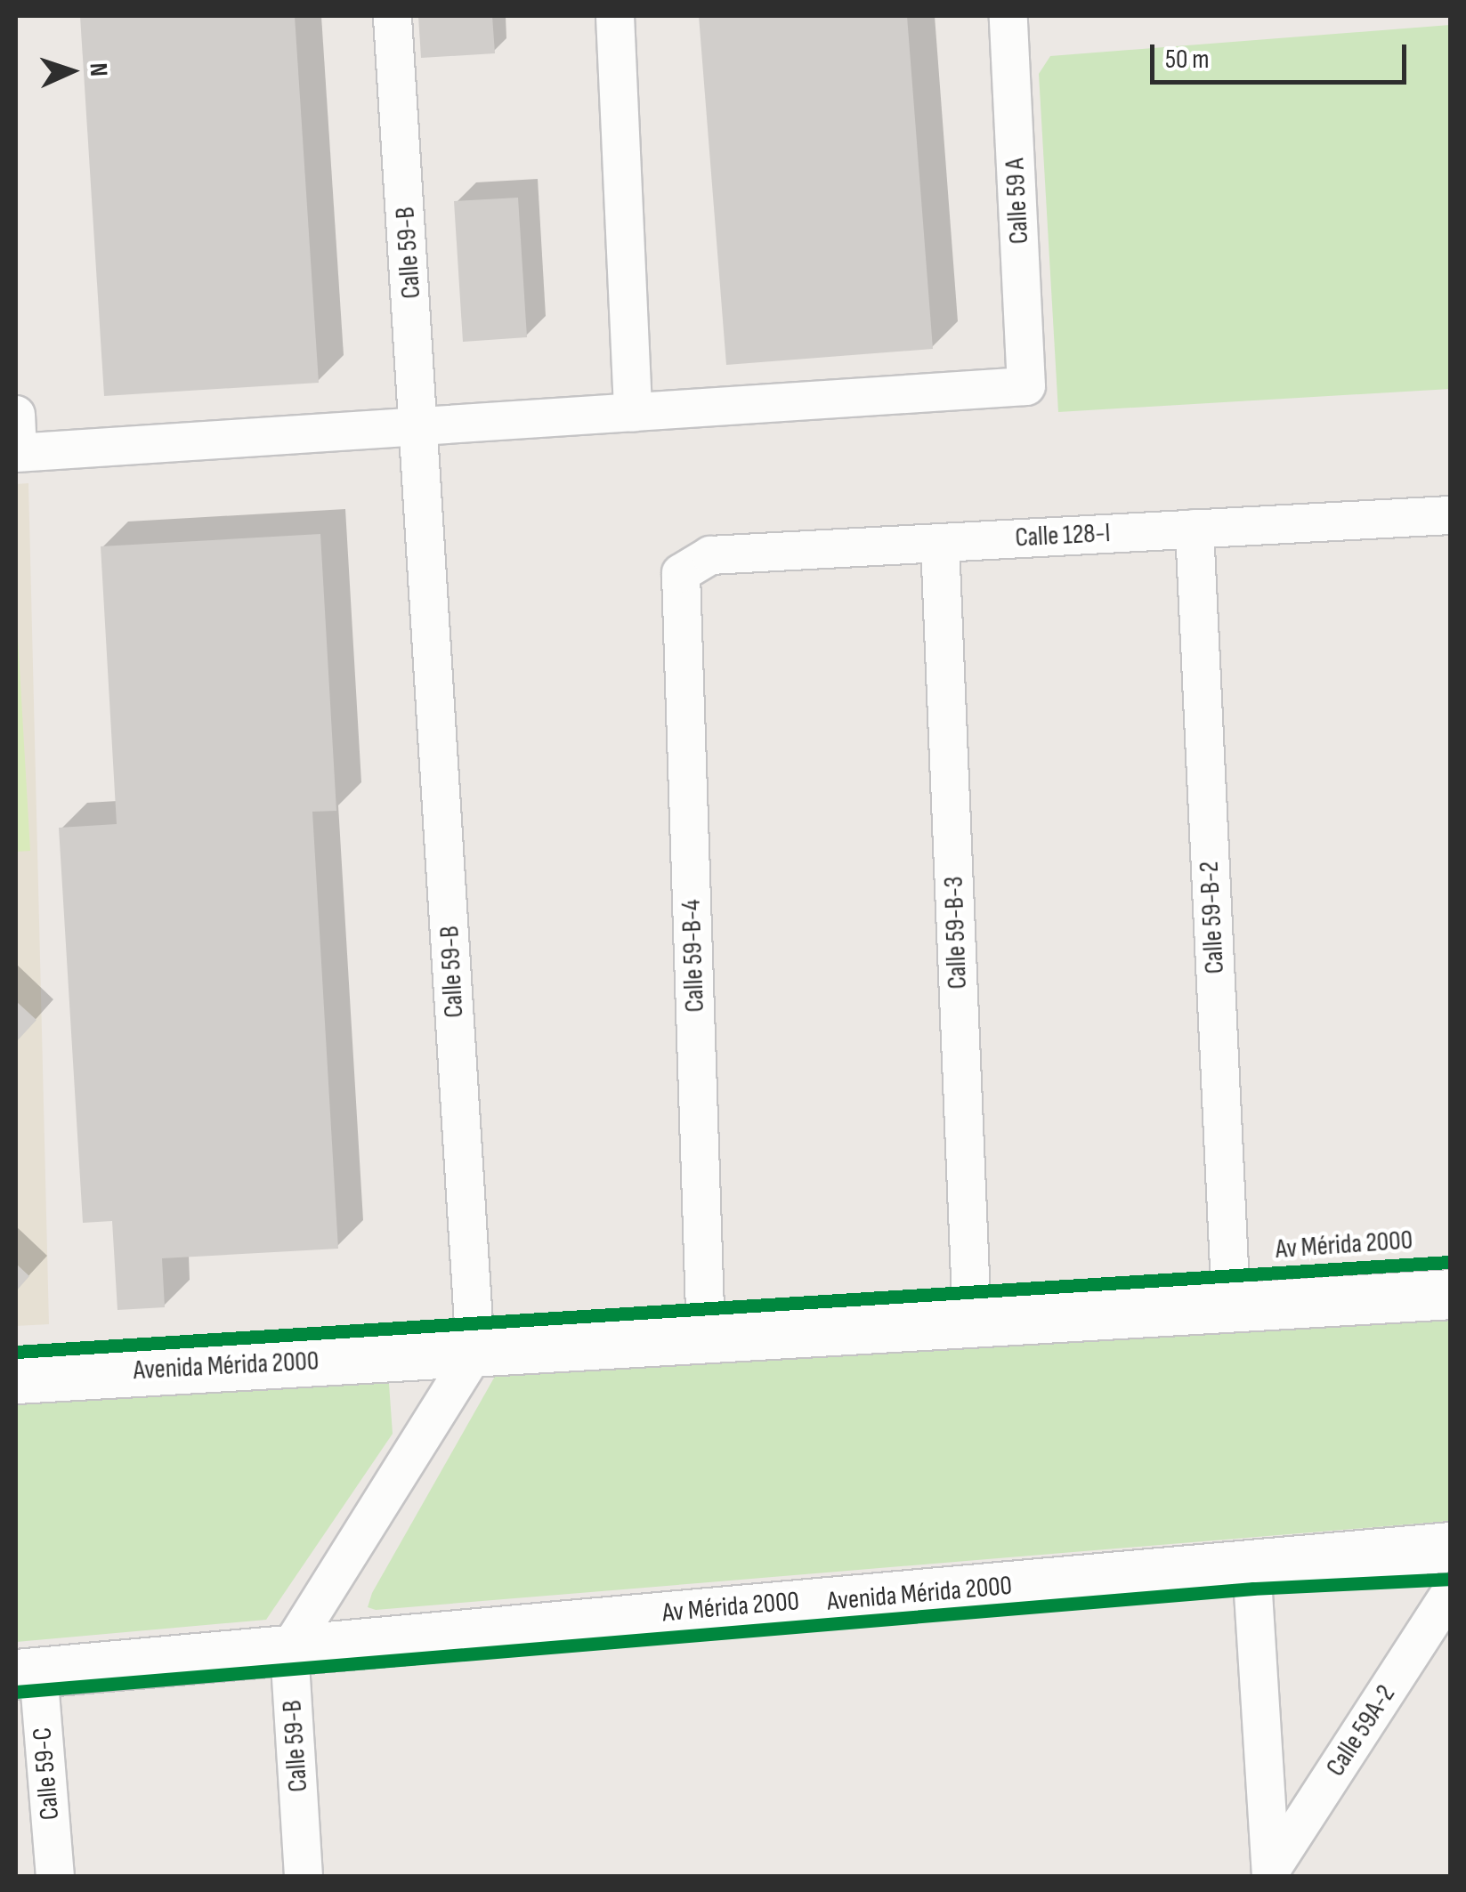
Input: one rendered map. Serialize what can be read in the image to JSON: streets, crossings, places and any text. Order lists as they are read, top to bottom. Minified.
{"streets":{"main road":["Avenida Mérida 2000"],"street":["Calle 59 A","Calle 59-B","Calle 128-I","Calle 59-B-2","Calle 59-B-3","Calle 59-B-4","Calle 59A-2","Calle 59-C"],"cycle path":["Av Mérida 2000"]},"crossings":[["Calle 59-B","Avenida Mérida 2000"],["Calle 128-I","Calle 59-B-2"],["Calle 128-I","Calle 59-B-3"],["Calle 128-I","Calle 59-B-4"],["Calle 59-B-2","Avenida Mérida 2000"],["Calle 59-B-3","Avenida Mérida 2000"],["Calle 59-B-4","Avenida Mérida 2000"],["Avenida Mérida 2000","Calle 59A-2"],["Avenida Mérida 2000","Calle 59-C"]],"scale_bar":"50 m","north":"right"}
